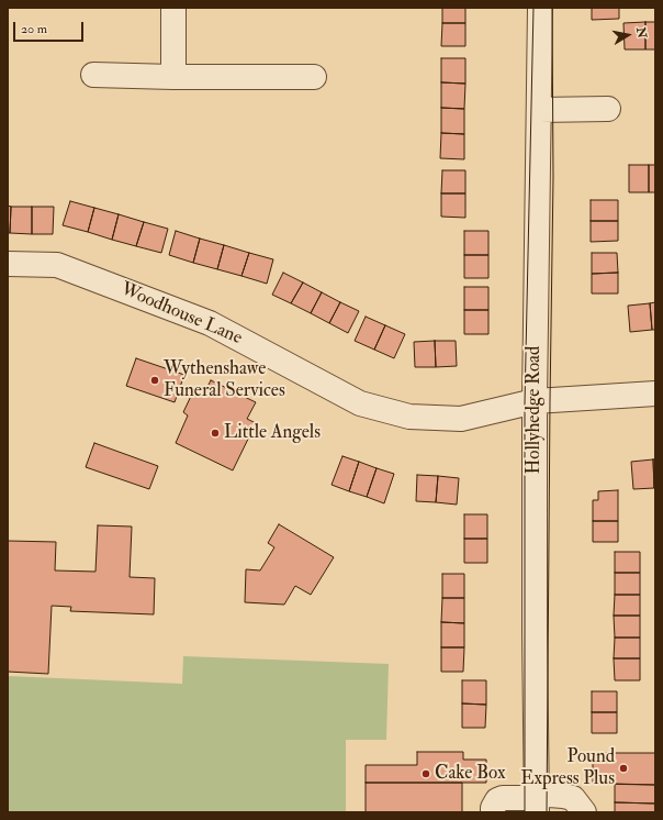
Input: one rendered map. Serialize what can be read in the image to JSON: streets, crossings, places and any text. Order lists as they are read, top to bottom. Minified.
{"streets":{"street":["Woodhouse Lane","Hollyhedge Road"]},"crossings":[["Woodhouse Lane","Hollyhedge Road"]],"places":["Wythenshawe Funeral Services","Little Angels","Pound Express Plus","Cake Box"],"scale_bar":"20 m","north":"right"}
